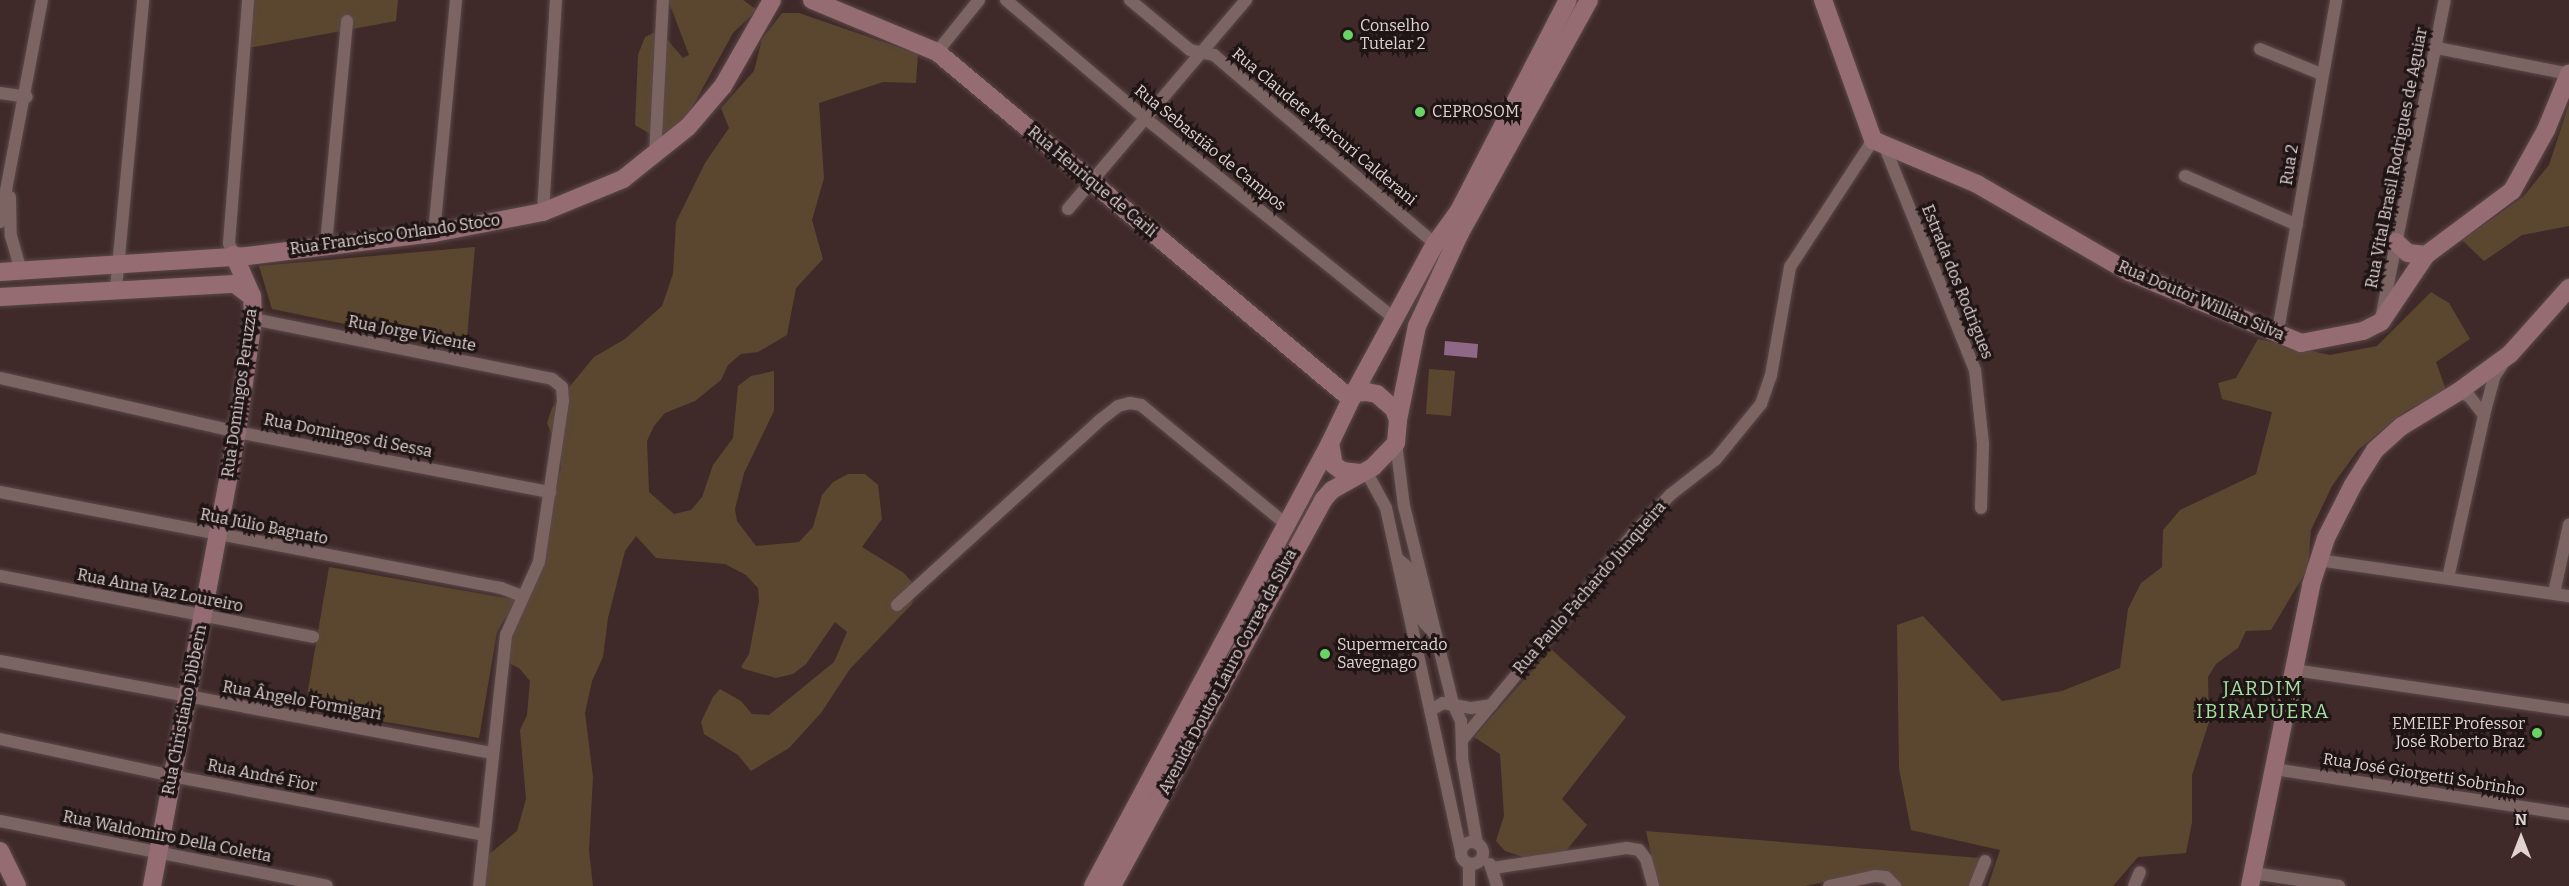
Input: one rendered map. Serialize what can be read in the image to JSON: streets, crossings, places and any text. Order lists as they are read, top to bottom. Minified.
{"streets":{"street":["Rua Claudete Mercuri Calderani","Rua Sebastião de Campos","Rua Vital Brasil Rodrigues de Aguiar","Rua 2","Rua Henrique de Carli","Rua Francisco Orlando Stoco","Estrada dos Rodrigues","Rua Doutor Willian Silva","Rua Jorge Vicente","Rua Domingos Peruzza","Rua Domingos di Sessa","Rua Júlio Bagnato","Rua Paulo Fachardo Junqueira","Rua Anna Vaz Loureiro","Avenida Doutor Lauro Correa da Silva","Rua Ângelo Formigari","Rua Christiano Dibbern","Rua José Giorgetti Sobrinho","Rua André Fior","Rua Waldomiro Della Coletta"]},"crossings":[["Rua Vital Brasil Rodrigues de Aguiar","Rua Doutor Willian Silva"],["Rua 2","Rua Doutor Willian Silva"],["Rua Henrique de Carli","Avenida Doutor Lauro Correa da Silva"],["Rua Francisco Orlando Stoco","Rua Domingos Peruzza"],["Estrada dos Rodrigues","Rua Doutor Willian Silva"],["Estrada dos Rodrigues","Rua Paulo Fachardo Junqueira"],["Rua Doutor Willian Silva","Rua Paulo Fachardo Junqueira"],["Rua Jorge Vicente","Rua Domingos Peruzza"],["Rua Jorge Vicente","Rua Domingos di Sessa"],["Rua Domingos Peruzza","Rua Domingos di Sessa"],["Rua Domingos Peruzza","Rua Júlio Bagnato"],["Rua Domingos Peruzza","Rua Christiano Dibbern"],["Rua Júlio Bagnato","Rua Christiano Dibbern"],["Rua Anna Vaz Loureiro","Rua Christiano Dibbern"],["Rua Ângelo Formigari","Rua Christiano Dibbern"],["Rua Christiano Dibbern","Rua André Fior"],["Rua Christiano Dibbern","Rua Waldomiro Della Coletta"]],"districts":["JARDIM IBIRAPUERA"],"places":["Conselho Tutelar 2","CEPROSOM","Supermercado Savegnago","EMEIEF Professor José Roberto Braz"],"north":"top"}
